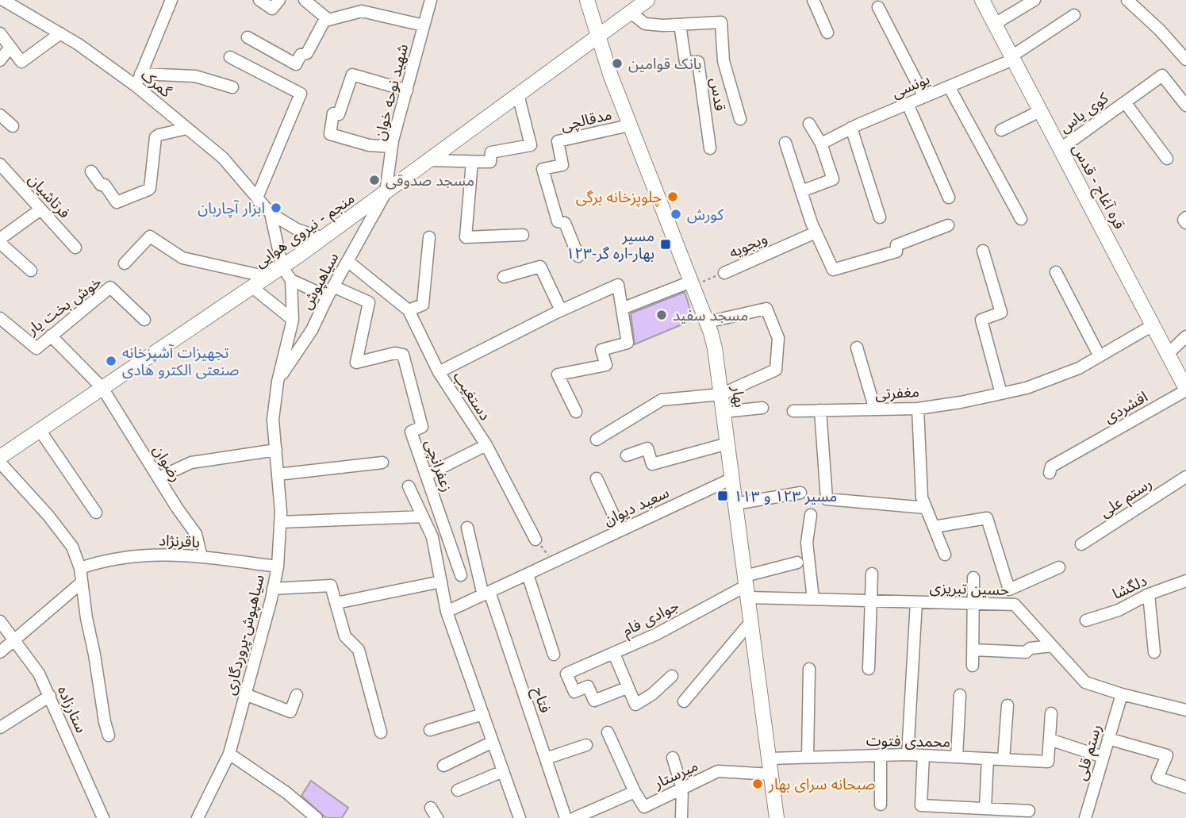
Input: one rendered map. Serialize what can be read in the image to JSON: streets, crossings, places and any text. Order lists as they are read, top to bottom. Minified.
{"streets":{"main road":["قره آغاج - قدس","منجم - نیروی هوایی","بهار"],"street":["گمرک","یونسی","شهید نوحه خوان","قدس","کوی یاس","مدقالچی","فرتاشیان","ویجویه","سیاهپوش","خوش بخت یار","مغفرتی","دستغیب","افشردی","رضوان","زعفرانچی","رستم علی","سعید دیوان","باقرنژاد","دلگشا","حسین تبریزی","جوادی فام","سیاهپوش-پروردگاری","فتاح","ستارزاده","محمدی فتوت","رستم قلی","میرستار"]},"crossings":[["گمرک","منجم - نیروی هوایی"],["یونسی","قره آغاج - قدس"],["شهید نوحه خوان","منجم - نیروی هوایی"],["شهید نوحه خوان","سیاهپوش"],["کوی یاس","قره آغاج - قدس"],["مدقالچی","بهار"],["قره آغاج - قدس","مغفرتی"],["قره آغاج - قدس","افشردی"],["منجم - نیروی هوایی","سیاهپوش"],["منجم - نیروی هوایی","بهار"],["منجم - نیروی هوایی","رضوان"],["ویجویه","بهار"],["سیاهپوش","دستغیب"],["سیاهپوش","زعفرانچی"],["سیاهپوش","سیاهپوش-پروردگاری"],["خوش بخت یار","رضوان"],["بهار","سعید دیوان"],["بهار","حسین تبریزی"],["بهار","جوادی فام"],["بهار","محمدی فتوت"],["بهار","میرستار"],["رضوان","باقرنژاد"],["سعید دیوان","فتاح"],["باقرنژاد","سیاهپوش-پروردگاری"],["حسین تبریزی","جوادی فام"],["حسین تبریزی","رستم قلی"]],"places":{"other":["بانک قوامین","مسجد صدوقی","چلوپزخانه برگی","ابزار آچاربان","کورش","مسجد سفید","تجهیزات آشپزخانه صنعتی الکترو هادی","صبحانه سرای بهار"],"transit":["مسیر ۱۲۳-بهار-اره گر","مسیر ۱۲۳ و ۱۱۳"]}}
